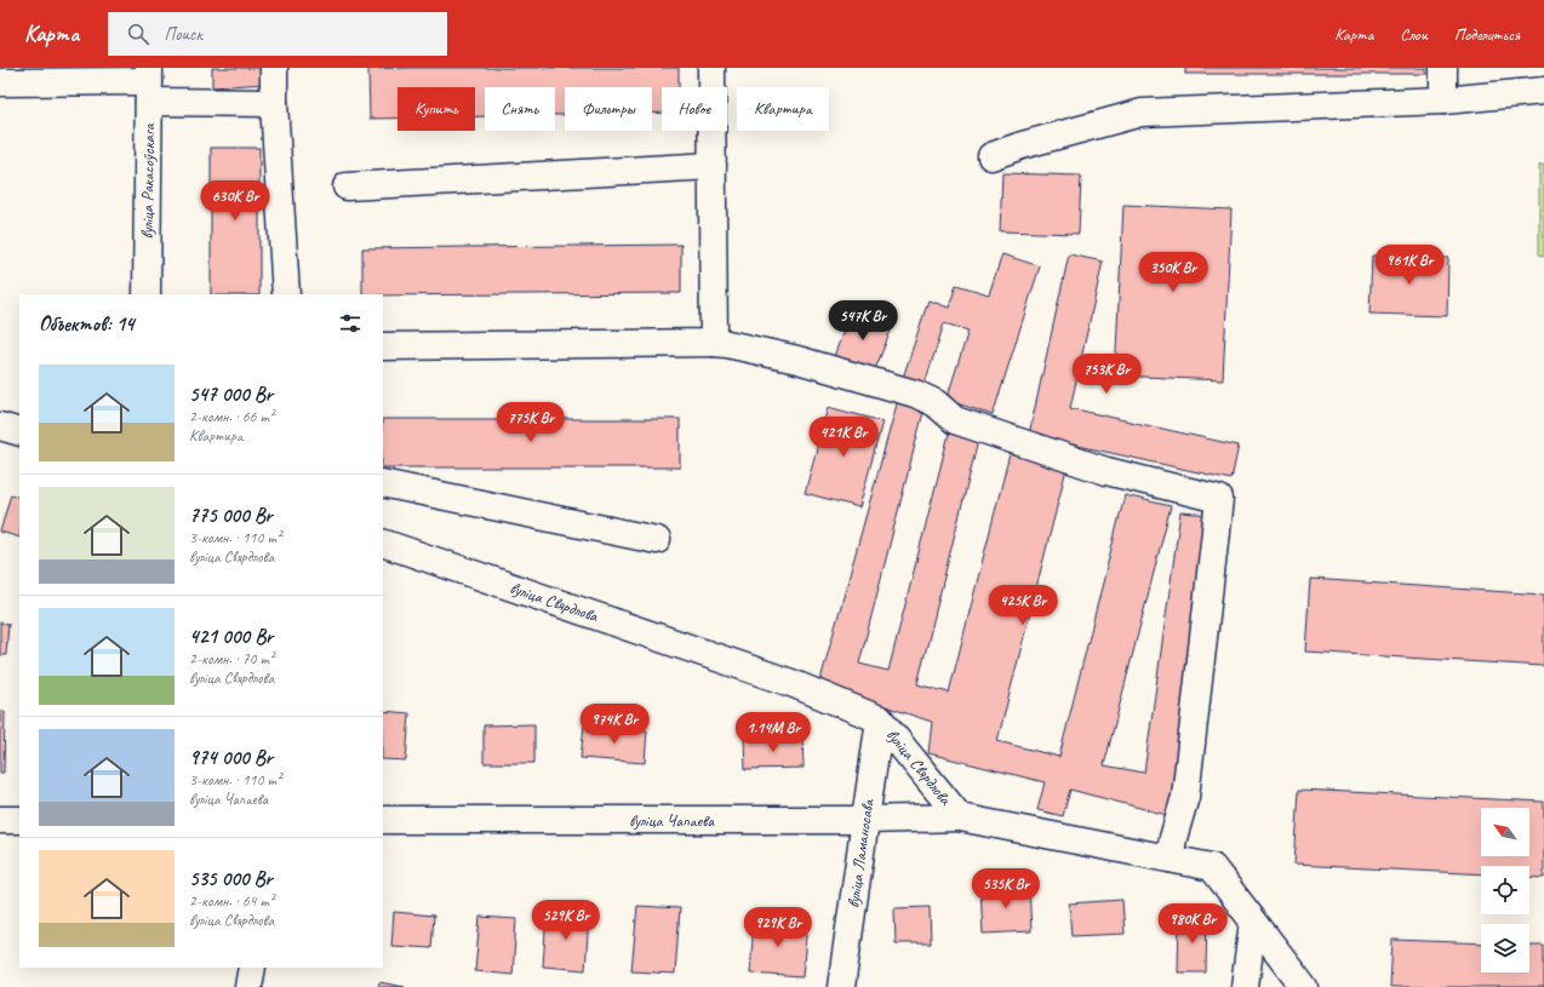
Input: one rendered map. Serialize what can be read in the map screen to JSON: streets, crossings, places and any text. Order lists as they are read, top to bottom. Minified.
{"streets":{"street":["вуліца Ракасоўскага","вуліца Свярдлова","вуліца Чапаева","вуліца Ламаносава"]},"crossings":[["вуліца Свярдлова","вуліца Чапаева"],["вуліца Свярдлова","вуліца Ламаносава"],["вуліца Чапаева","вуліца Ламаносава"]],"north":"top left","page":{"header":"Карта","search":"Поиск","nav":["Карта","Слои","Поделиться"],"chip":["Купить","Снять","Фильтры","Новое","Квартира"],"price":["630K Br","961K Br","350K Br","547K Br","753K Br","775K Br","421K Br","425K Br","974K Br","1.14M Br","535K Br","529K Br","980K Br","929K Br"],"heading":"Объектов: 14","list":[{"name":"547 000 Br","note":"2-комн. · 66 m² · Квартира"},{"name":"775 000 Br","note":"3-комн. · 110 m² · вуліца Свярдлова"},{"name":"421 000 Br","note":"2-комн. · 70 m² · вуліца Свярдлова"},{"name":"974 000 Br","note":"3-комн. · 110 m² · вуліца Чапаева"},{"name":"535 000 Br","note":"2-комн. · 64 m² · вуліца Свярдлова"}]}}
